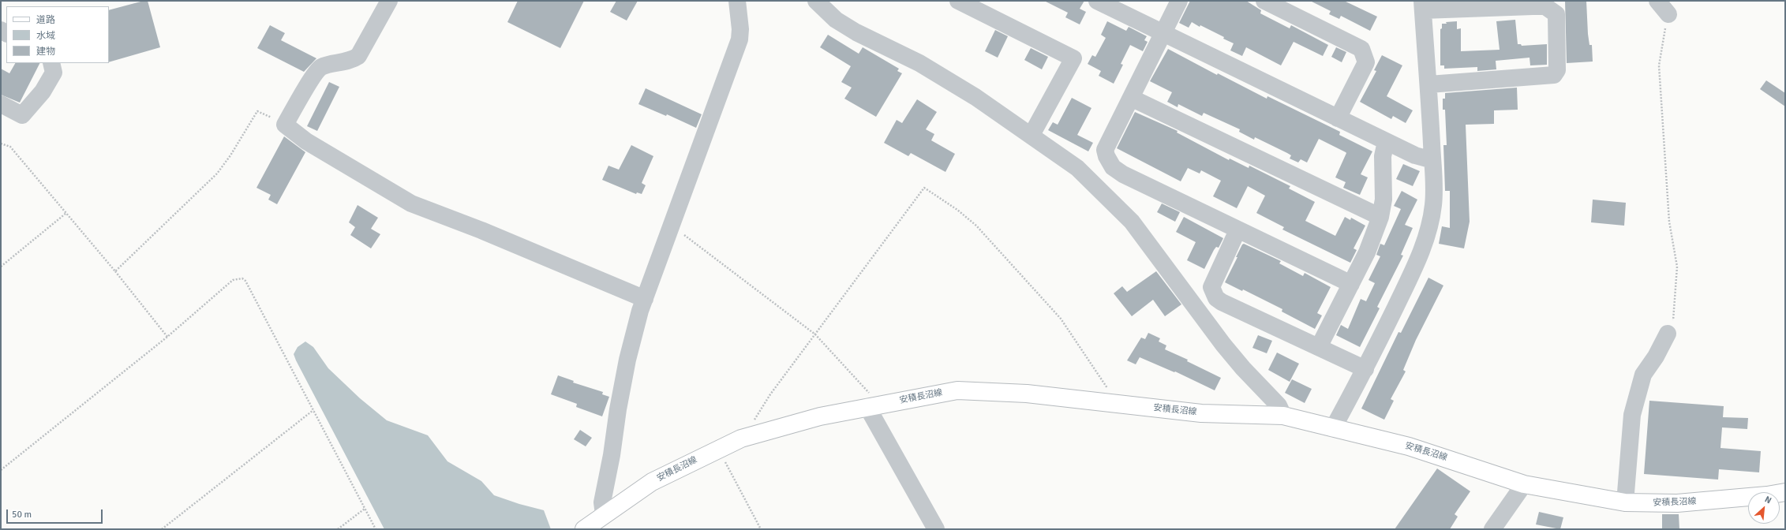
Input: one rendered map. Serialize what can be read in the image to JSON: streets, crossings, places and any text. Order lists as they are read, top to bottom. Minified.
{"streets":{"main road":["安積長沼線"]},"legend":["道路","水域","建物"],"scale_bar":"50 m","north":"top right"}
